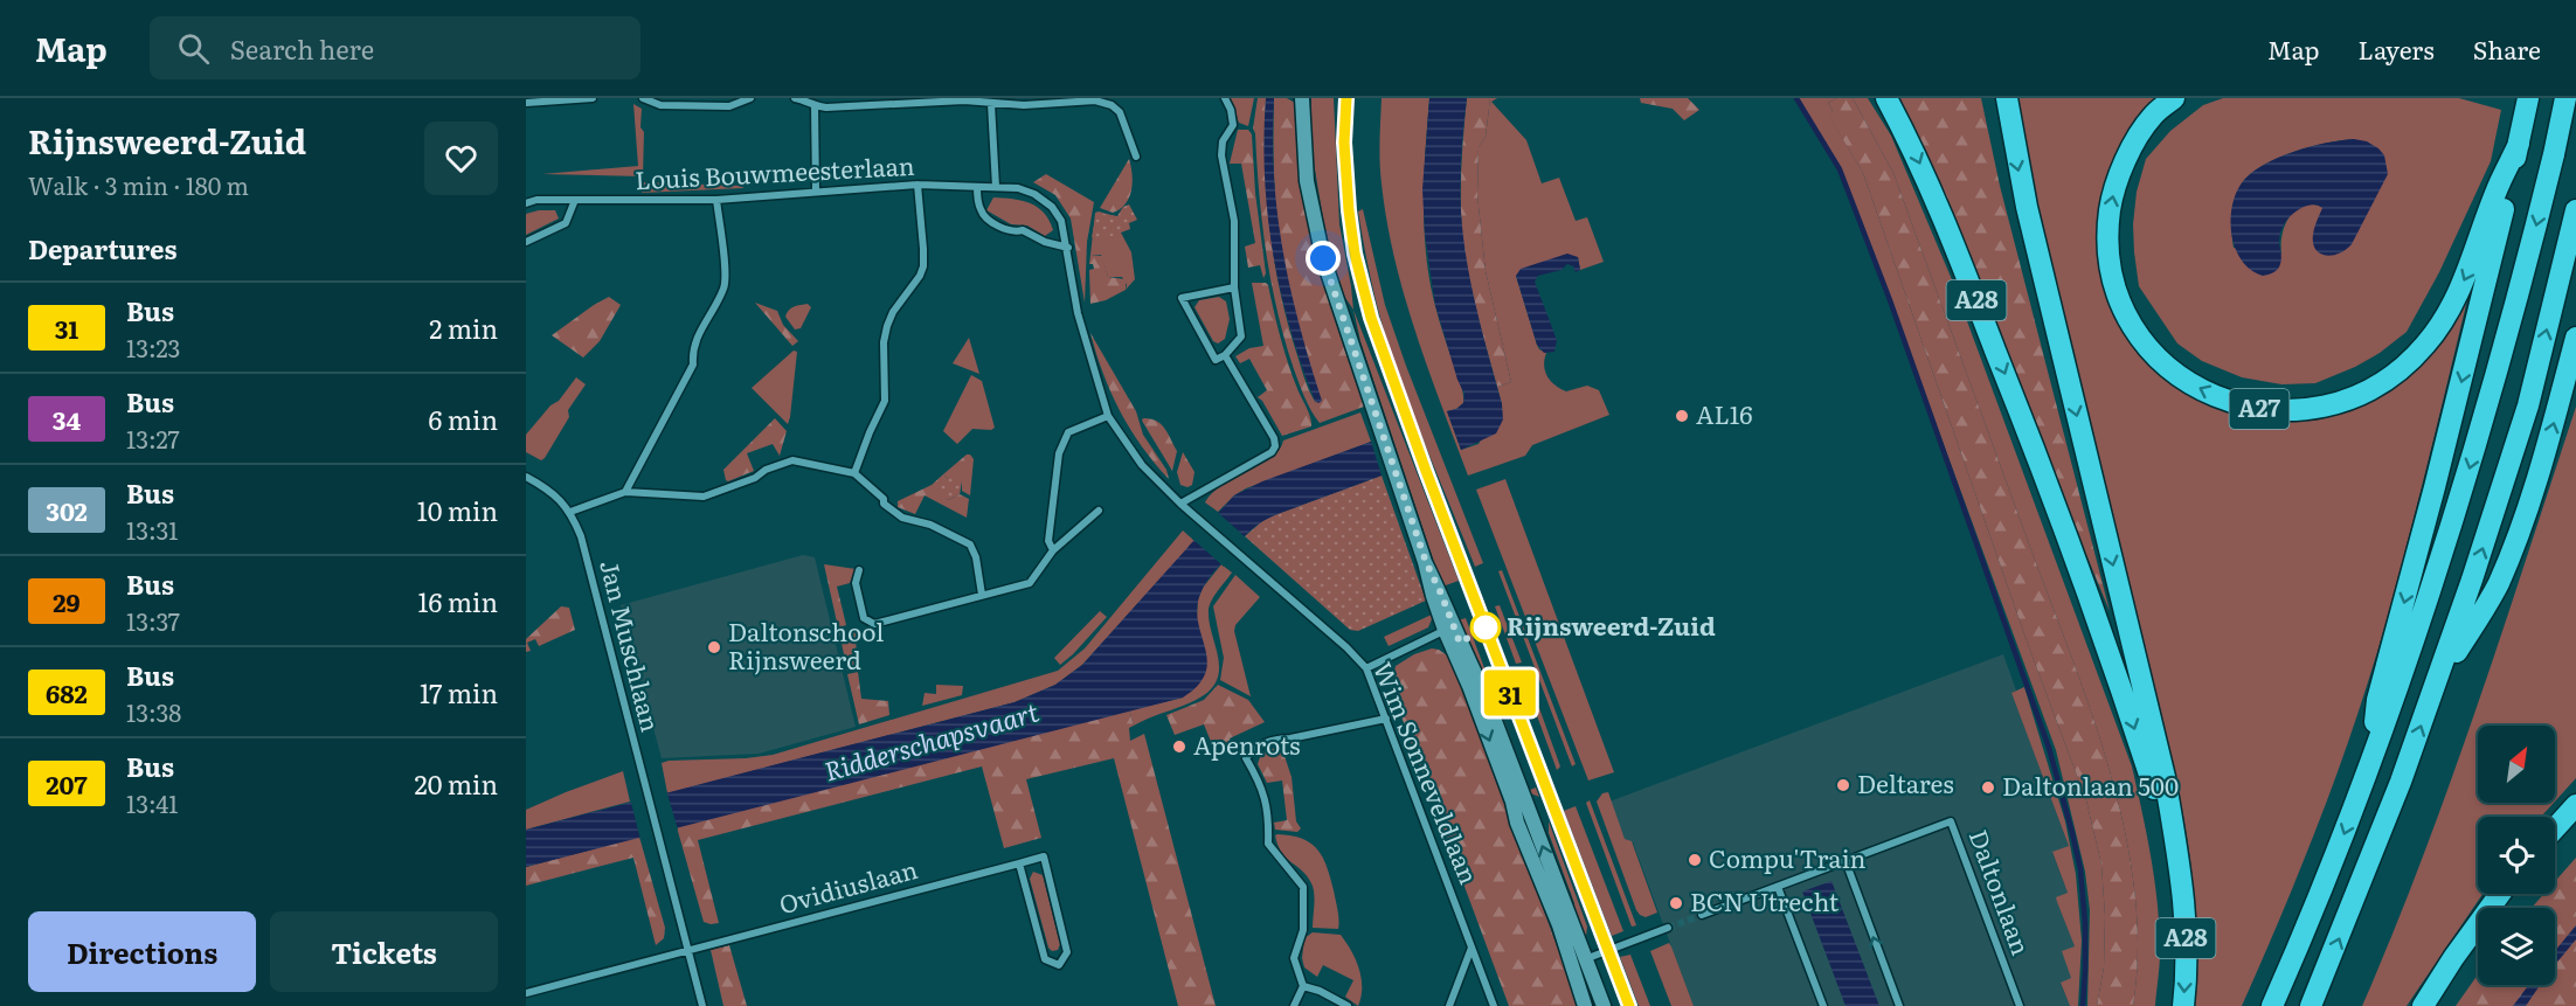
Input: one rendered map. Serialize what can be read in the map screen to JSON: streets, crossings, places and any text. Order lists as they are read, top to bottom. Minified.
{"streets":{"highway":["A28","A27"],"street":["Louis Bouwmeesterlaan","Jan Muschlaan","Wim Sonneveldlaan","Ovidiuslaan","Daltonlaan"]},"crossings":[["Louis Bouwmeesterlaan","Wim Sonneveldlaan"],["Jan Muschlaan","Ovidiuslaan"]],"water":["Ridderschapsvaart"],"places":["AL16","Rijnsweerd-Zuid","Daltonschool Rijnsweerd","Apenrots","Deltares","Daltonlaan 500","Compu'Train","BCN Utrecht"],"lines":["bus line 31"],"north":"top right","page":{"header":"Map","search":"Search here","nav":["Map","Layers","Share"],"heading":[["Rijnsweerd-Zuid","Walk · 3 min · 180 m"],"Departures"],"on_map":"31","list":[{"mark":"31","name":"Bus","note":"13:23","value":"2 min"},{"mark":"34","name":"Bus","note":"13:27","value":"6 min"},{"mark":"302","name":"Bus","note":"13:31","value":"10 min"},{"mark":"29","name":"Bus","note":"13:37","value":"16 min"},{"mark":"682","name":"Bus","note":"13:38","value":"17 min"},{"mark":"207","name":"Bus","note":"13:41","value":"20 min"}],"buttons":["Directions","Tickets"]}}
